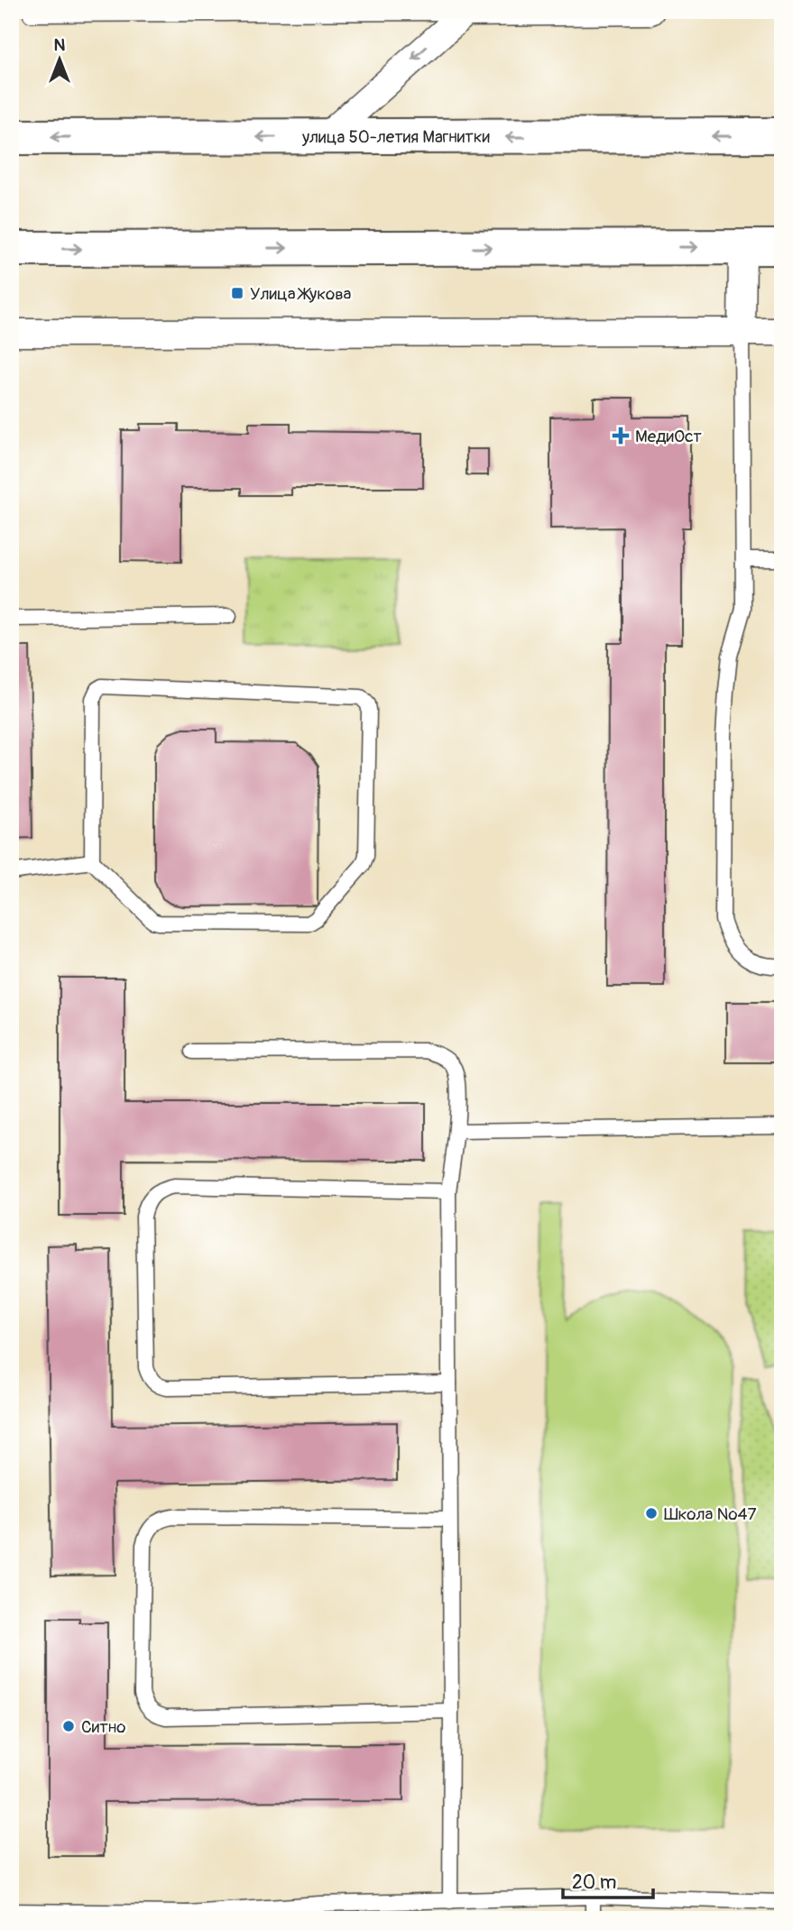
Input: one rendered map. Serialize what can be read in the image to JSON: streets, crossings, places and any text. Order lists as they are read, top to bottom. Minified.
{"streets":{"main road":["улица 50-летия Магнитки"]},"places":{"transit":["Улица Жукова"],"health":["МедиОст"],"other":["Школа №47","Ситно"]},"scale_bar":"20 m","north":"top"}
